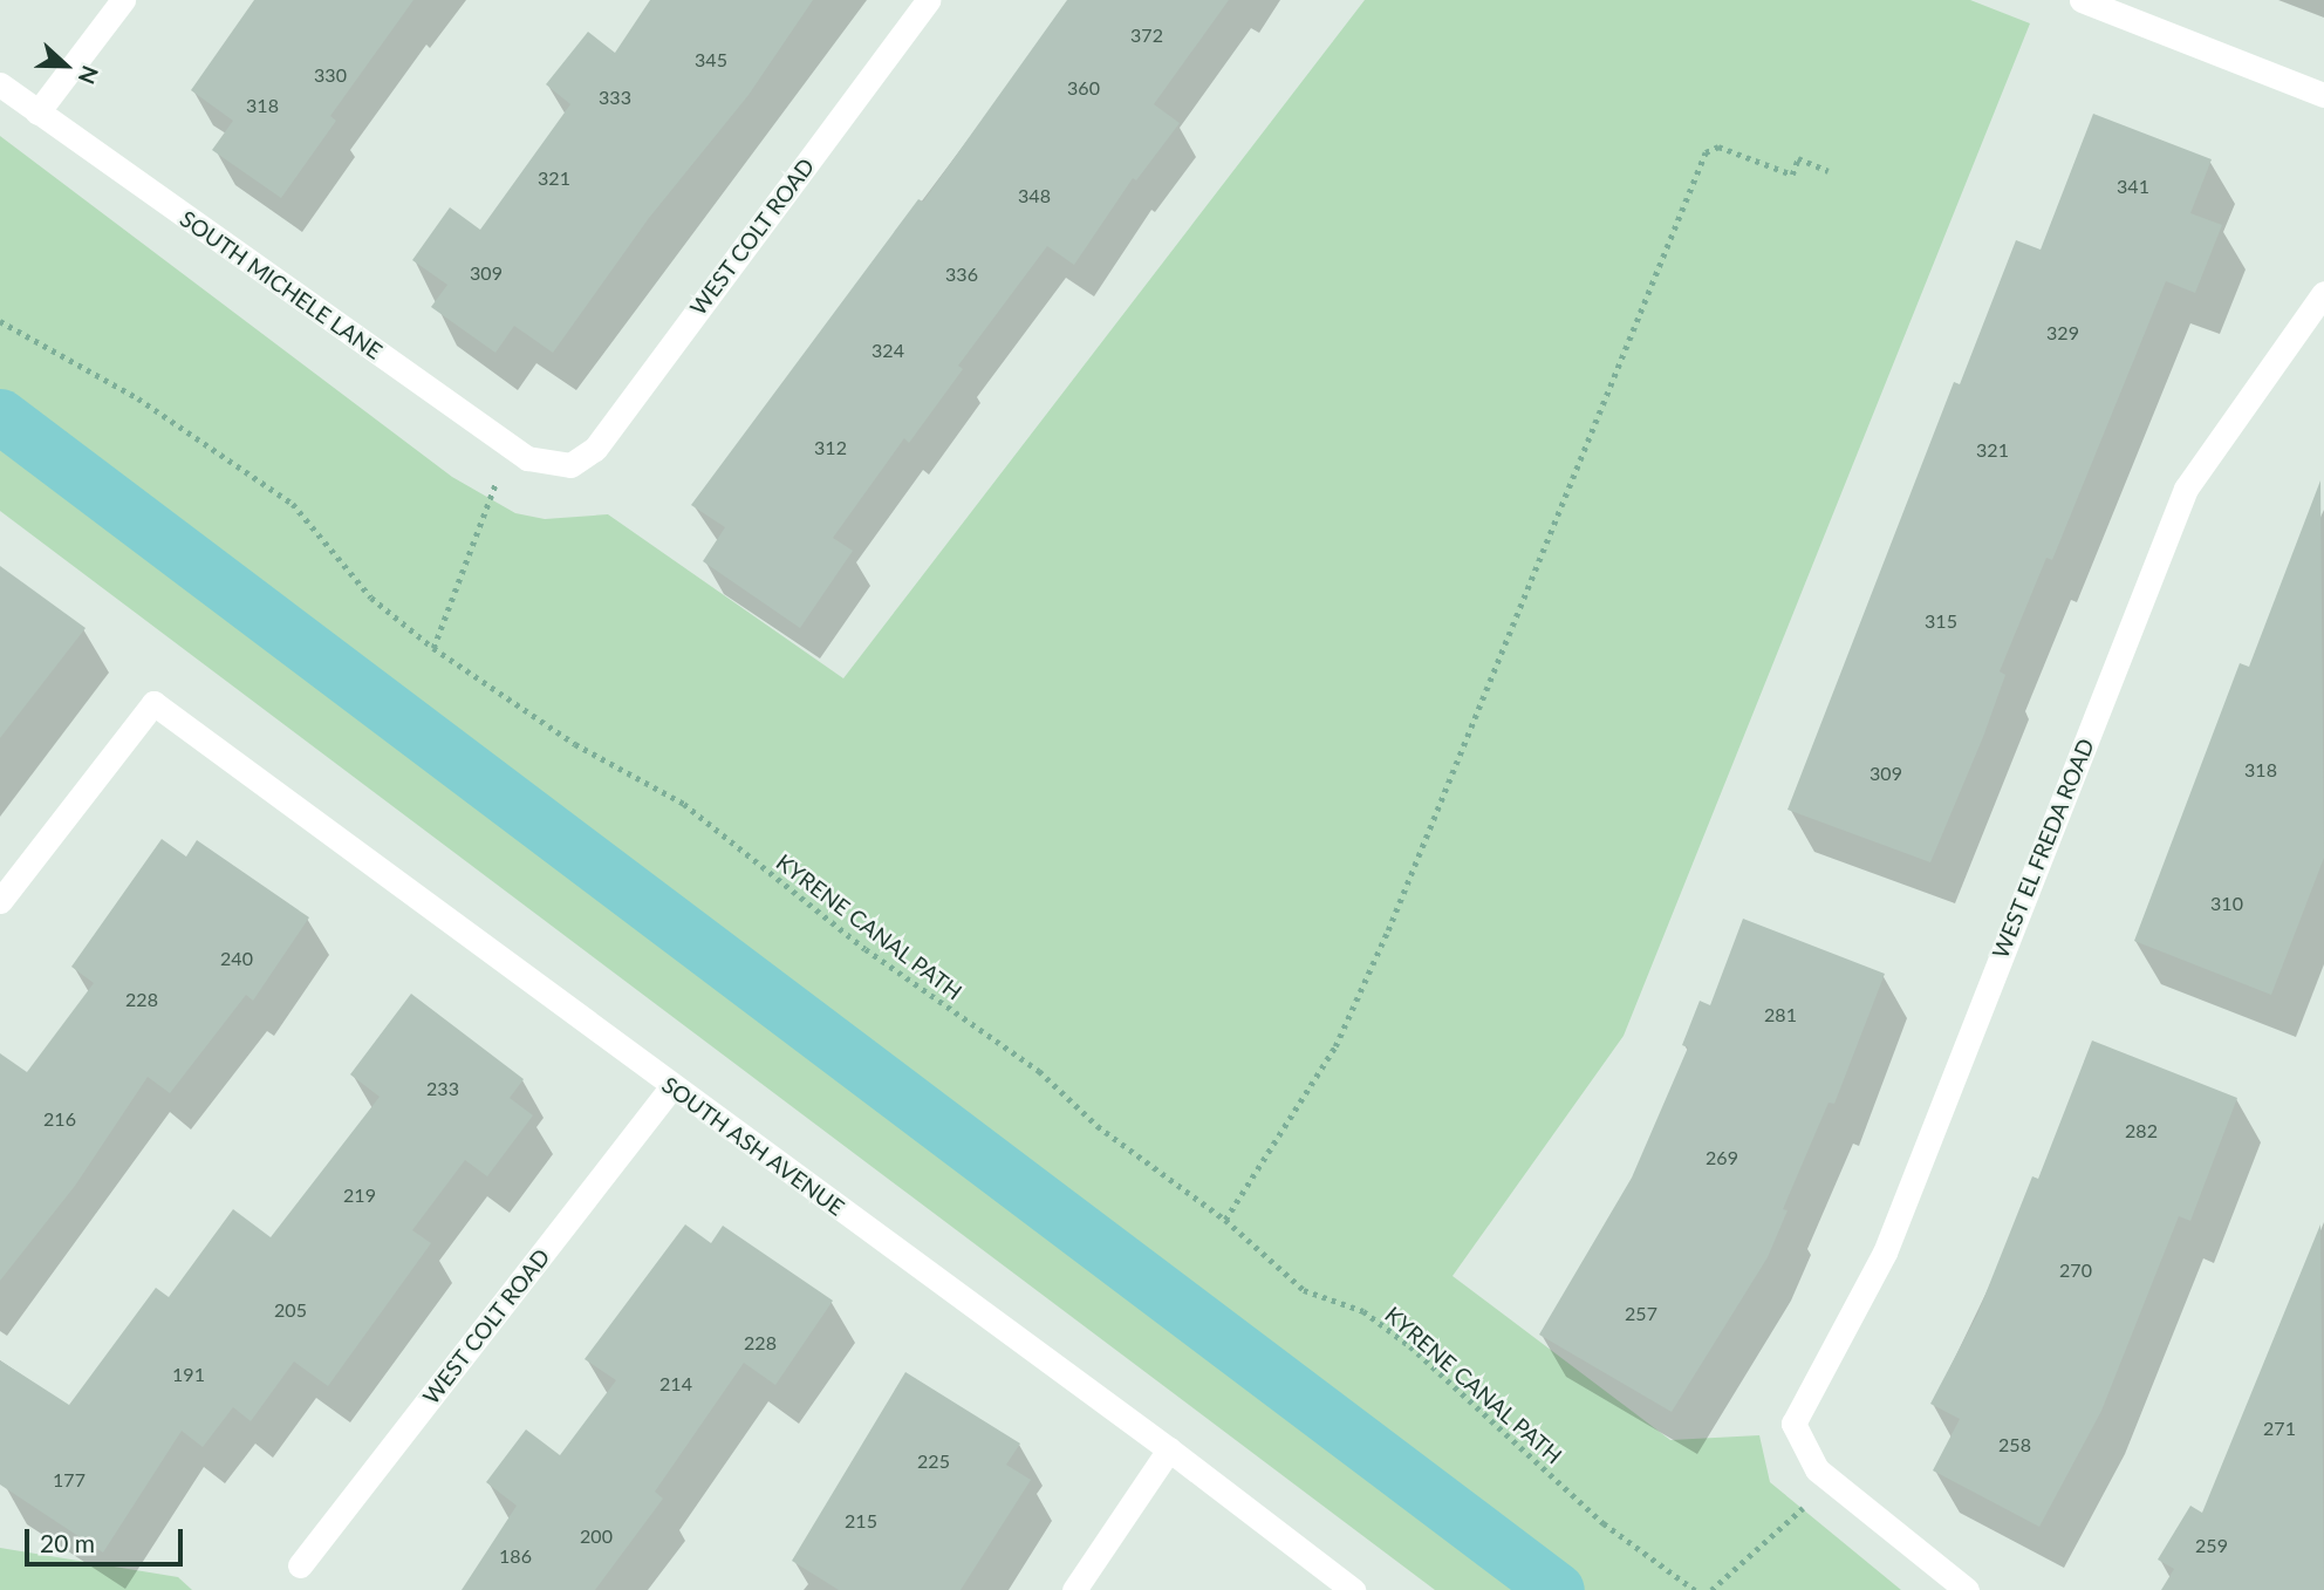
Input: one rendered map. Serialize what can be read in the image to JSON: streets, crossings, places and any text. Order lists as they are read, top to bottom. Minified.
{"streets":{"street":["WEST COLT ROAD","SOUTH MICHELE LANE","WEST EL FREDA ROAD","SOUTH ASH AVENUE"],"path":["KYRENE CANAL PATH"]},"crossings":[["WEST COLT ROAD","SOUTH MICHELE LANE"],["WEST COLT ROAD","SOUTH ASH AVENUE"]],"house_numbers":["372","345","330","360","333","318","321","341","348","309","336","329","324","312","321","315","318","309","310","240","228","281","233","216","282","269","219","270","205","257","228","191","214","271","258","225","177","215","200","259","186"],"scale_bar":"20 m","north":"right"}
